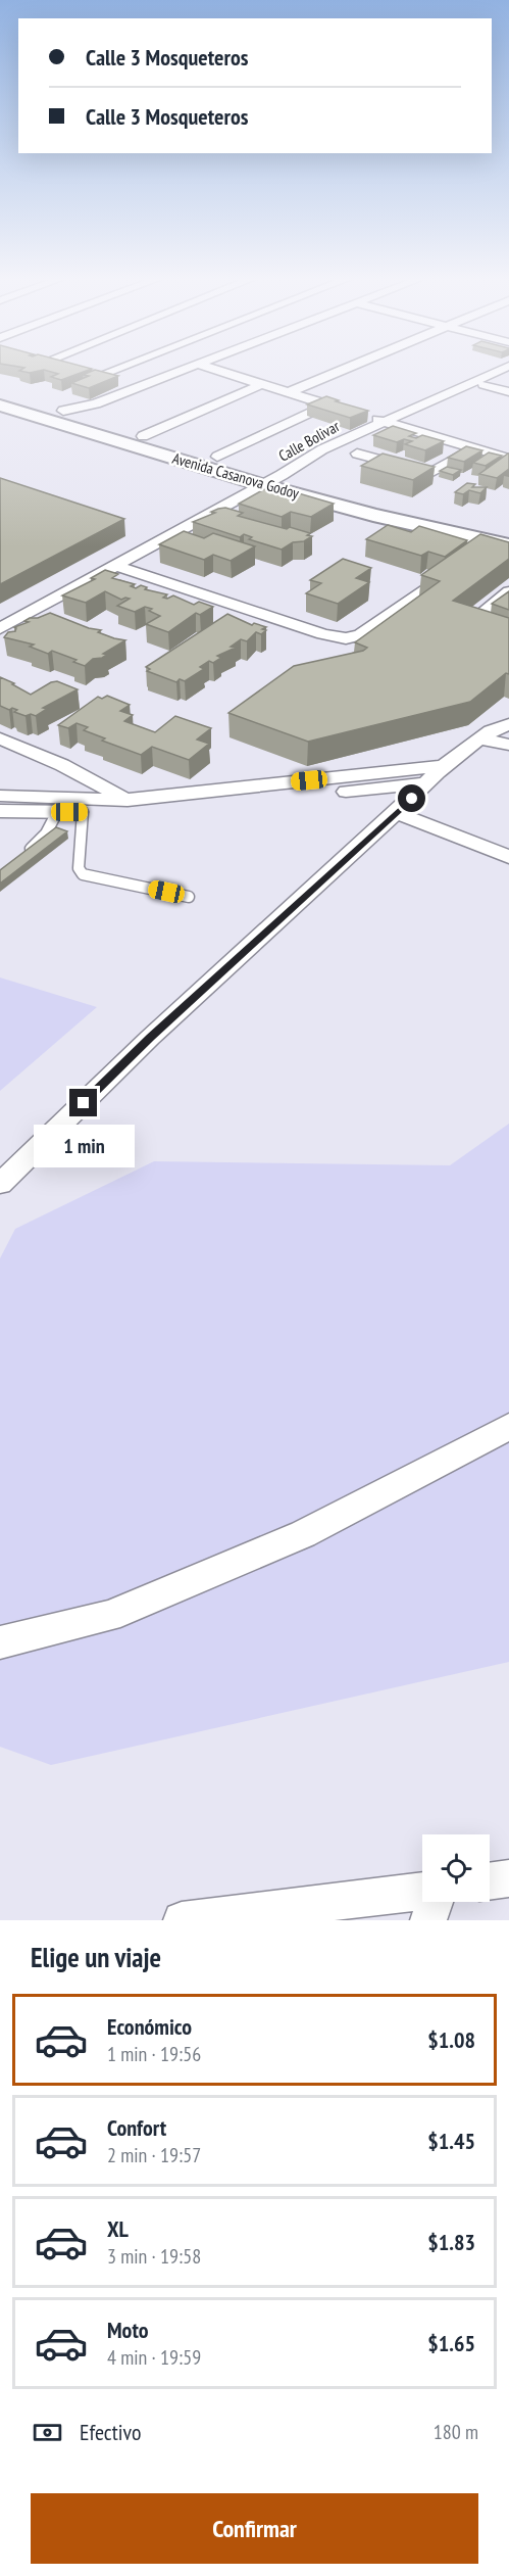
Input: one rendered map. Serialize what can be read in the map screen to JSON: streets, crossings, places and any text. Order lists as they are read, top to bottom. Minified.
{"streets":{"street":["Calle Bolivar","Avenida Casanova Godoy"]},"crossings":[["Calle Bolivar","Avenida Casanova Godoy"]],"page":{"banner":["Calle 3 Mosqueteros","Calle 3 Mosqueteros"],"bubble":"1 min","heading":"Elige un viaje","list":[{"name":"Económico","note":"1 min · 19:56","value":"$1.08"},{"name":"Confort","note":"2 min · 19:57","value":"$1.45"},{"name":"XL","note":"3 min · 19:58","value":"$1.83"},{"name":"Moto","note":"4 min · 19:59","value":"$1.65"}],"pay":["Efectivo","180 m"],"buttons":"Confirmar"}}
